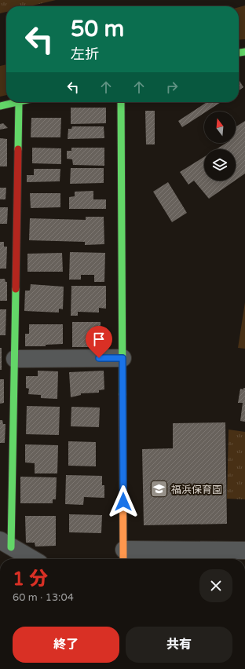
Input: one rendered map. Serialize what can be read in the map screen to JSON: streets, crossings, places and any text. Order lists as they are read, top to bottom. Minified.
{"places":{"school or university":["福浜保育園"]},"north":"top","page":{"turn":["50 m","左折"],"heading":["1 分","60 m · 13:04"],"buttons":["終了","共有"]}}
